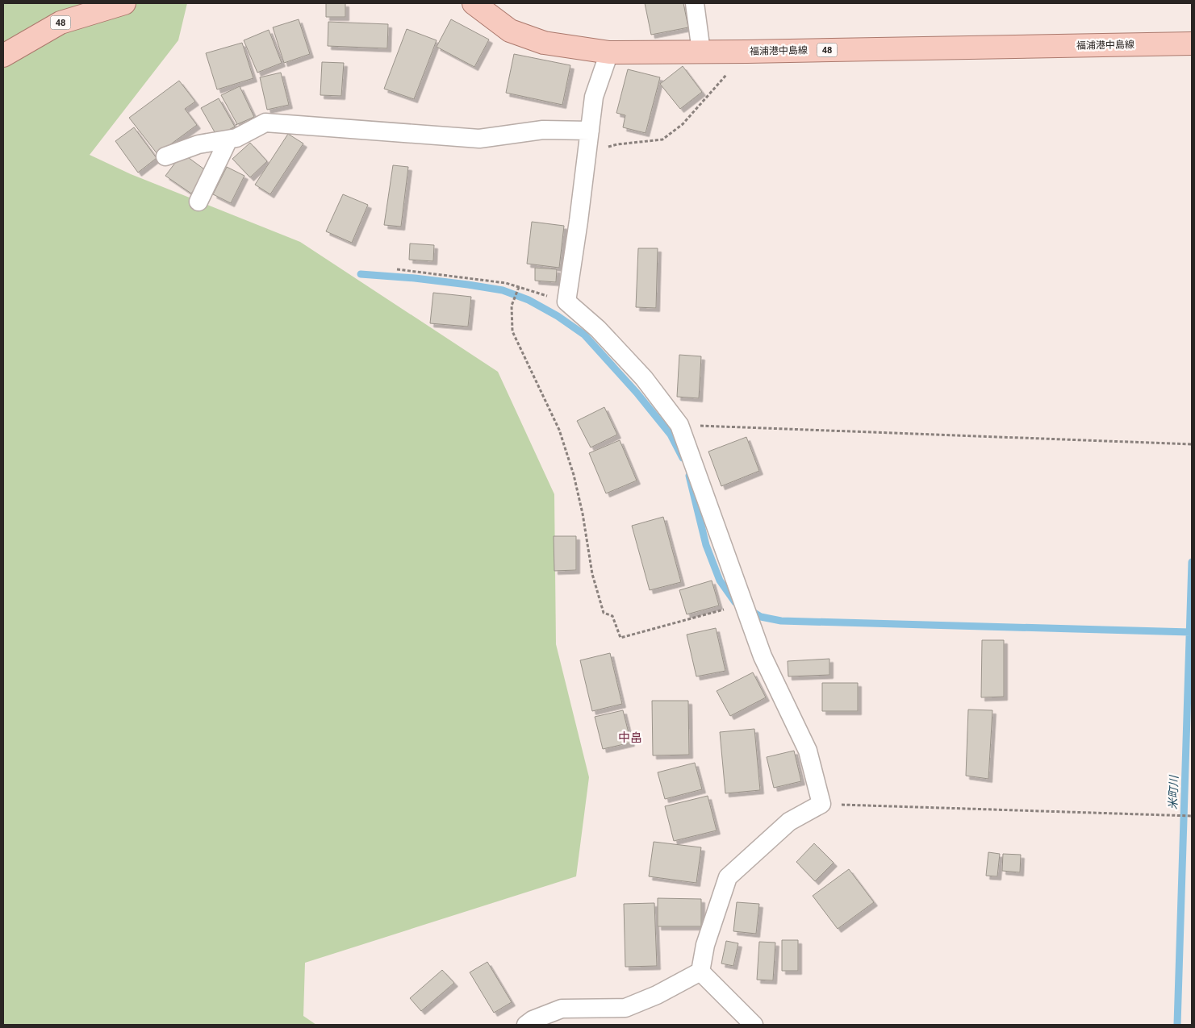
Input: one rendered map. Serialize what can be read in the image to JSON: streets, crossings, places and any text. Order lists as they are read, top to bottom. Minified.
{"streets":{"main road":["48","福浦港中島線"]},"districts":["中畠"],"water":["米町川"]}
